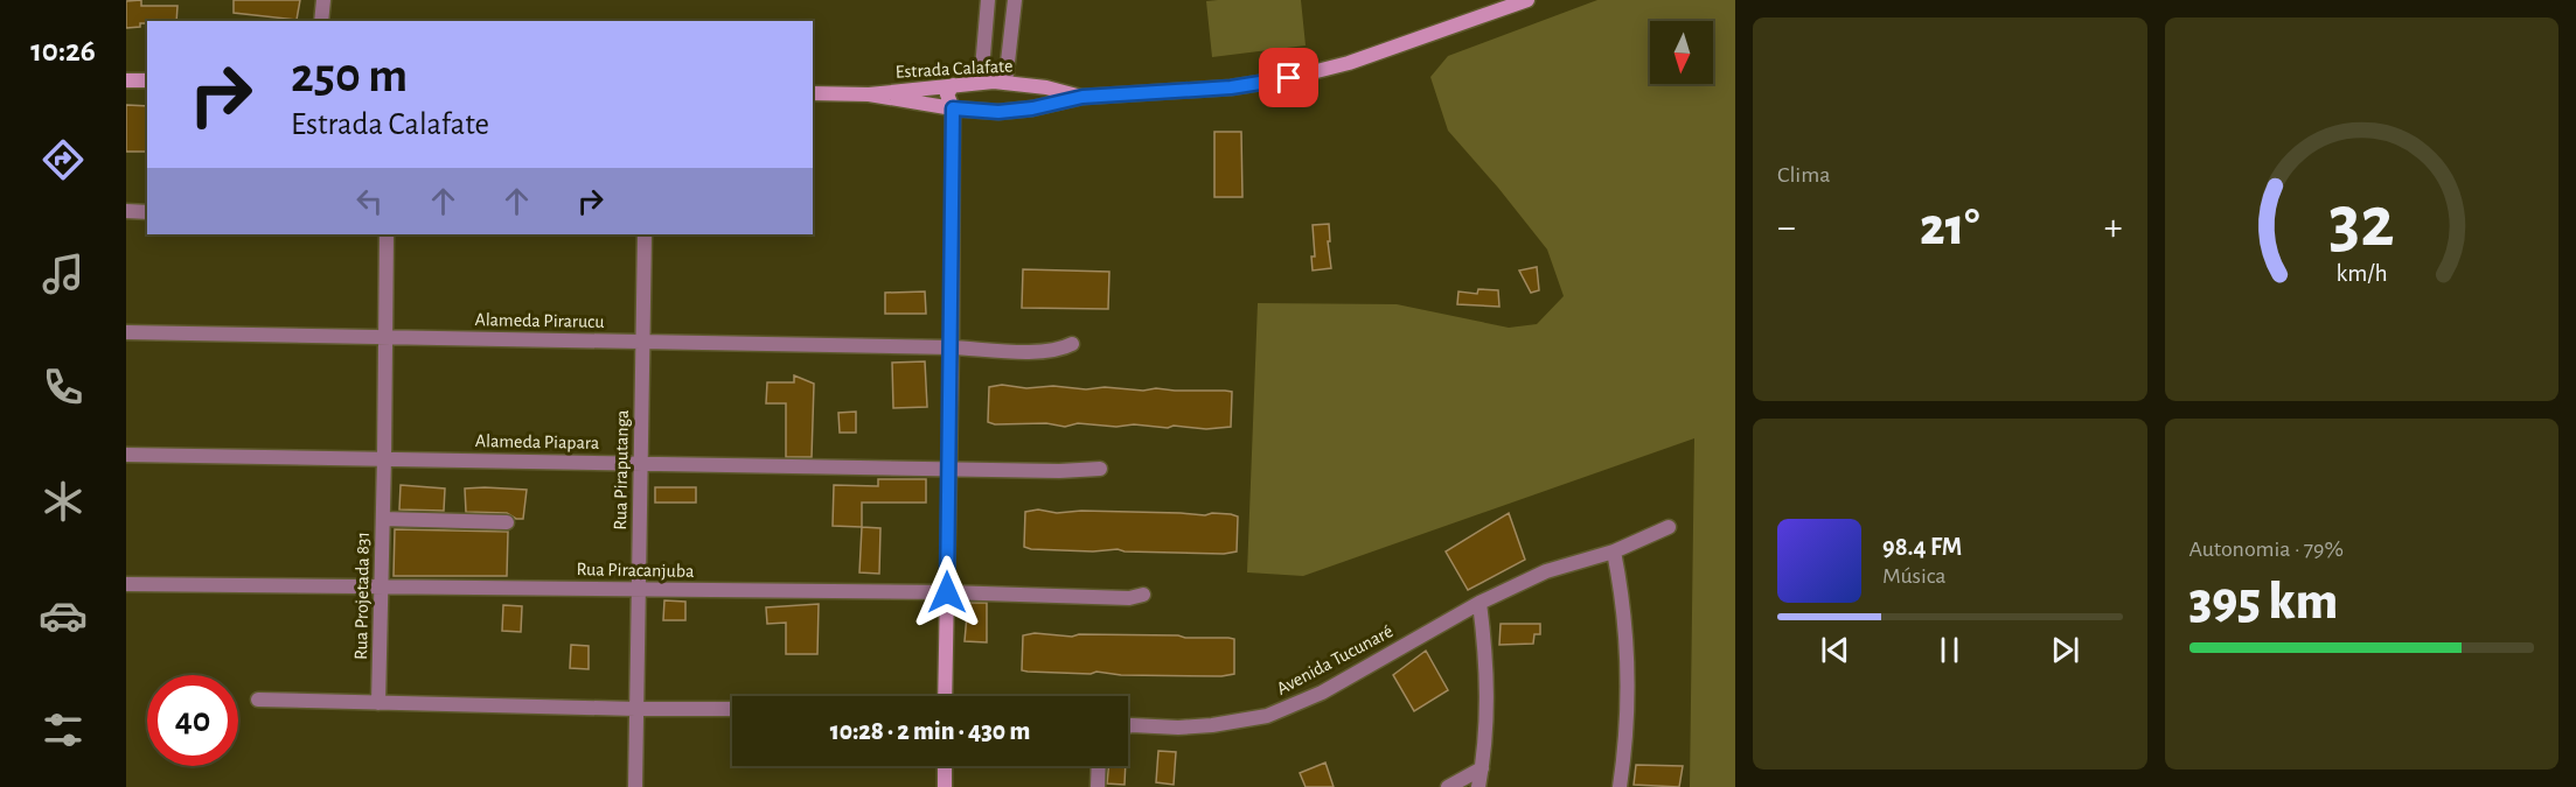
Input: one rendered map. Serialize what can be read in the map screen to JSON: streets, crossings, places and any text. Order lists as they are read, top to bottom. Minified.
{"streets":{"street":["Estrada Calafate","Alameda Pirarucu","Alameda Piapara","Rua Piraputanga","Rua Piracanjuba","Rua Projetada 831","Avenida Tucunaré"]},"crossings":[["Alameda Pirarucu","Rua Piraputanga"],["Alameda Pirarucu","Rua Projetada 831"],["Alameda Piapara","Rua Piraputanga"],["Alameda Piapara","Rua Projetada 831"],["Rua Piraputanga","Rua Piracanjuba"],["Rua Piracanjuba","Rua Projetada 831"]],"north":"bottom","page":{"tabs":"10:26","tile":["Clima",["Autonomia · 79%","395 km"]],"turn":["250 m","Estrada Calafate"],"heat":["−","21°","+"],"song":["98.4 FM","Música"],"limit":"40","trip":"10:28 · 2 min · 430 m","gauge":["32","km/h"]}}
